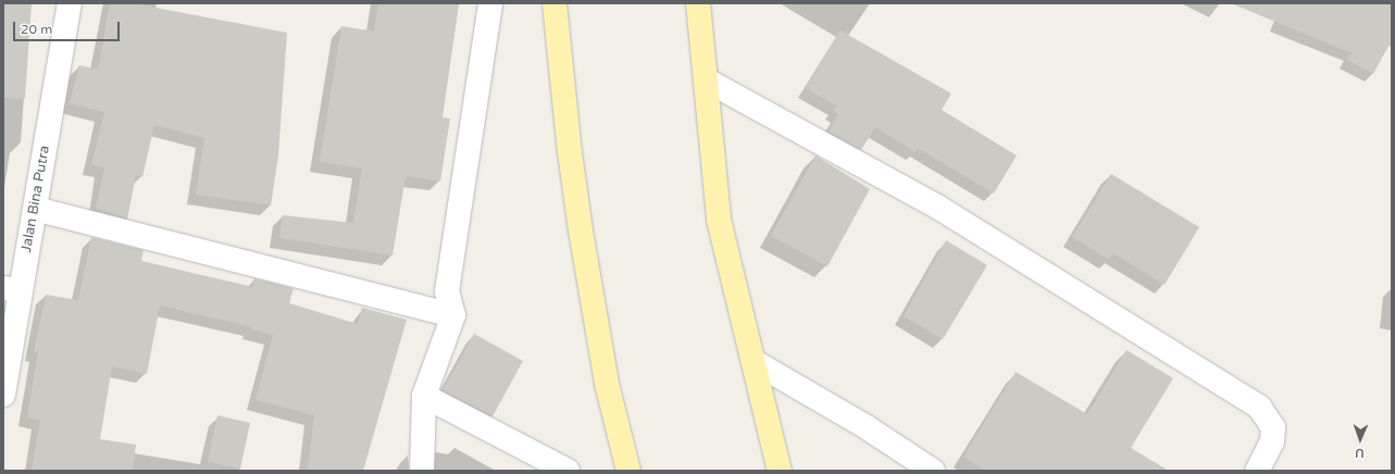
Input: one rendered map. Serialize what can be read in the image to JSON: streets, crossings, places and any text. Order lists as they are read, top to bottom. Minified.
{"streets":{"street":["Jalan Bina Putra"]},"scale_bar":"20 m","north":"bottom"}
